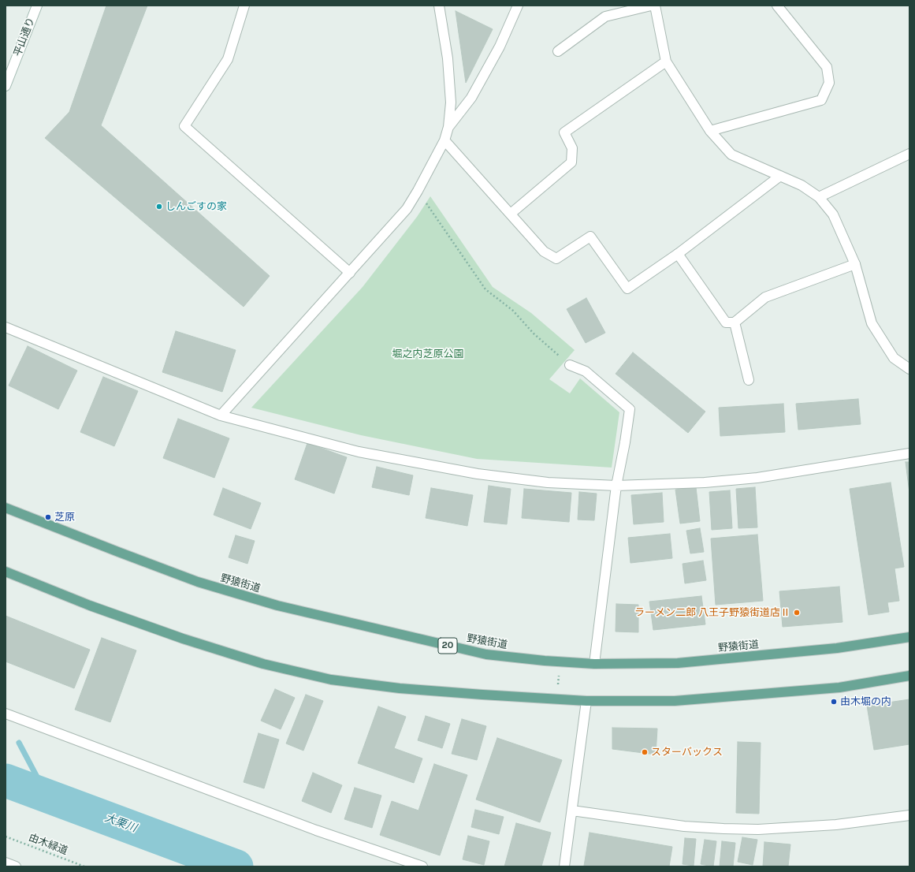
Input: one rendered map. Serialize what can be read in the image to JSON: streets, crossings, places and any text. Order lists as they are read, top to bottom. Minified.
{"streets":{"main road":["野猿街道","20"],"street":["平山通り"],"path":["由木緑道"]},"water":["大栗川"],"parks":["堀之内芝原公園"],"places":["しんごすの家","芝原","ラーメン二郎 八王子野猿街道店Ⅱ","由木堀の内","スターバックス"]}
